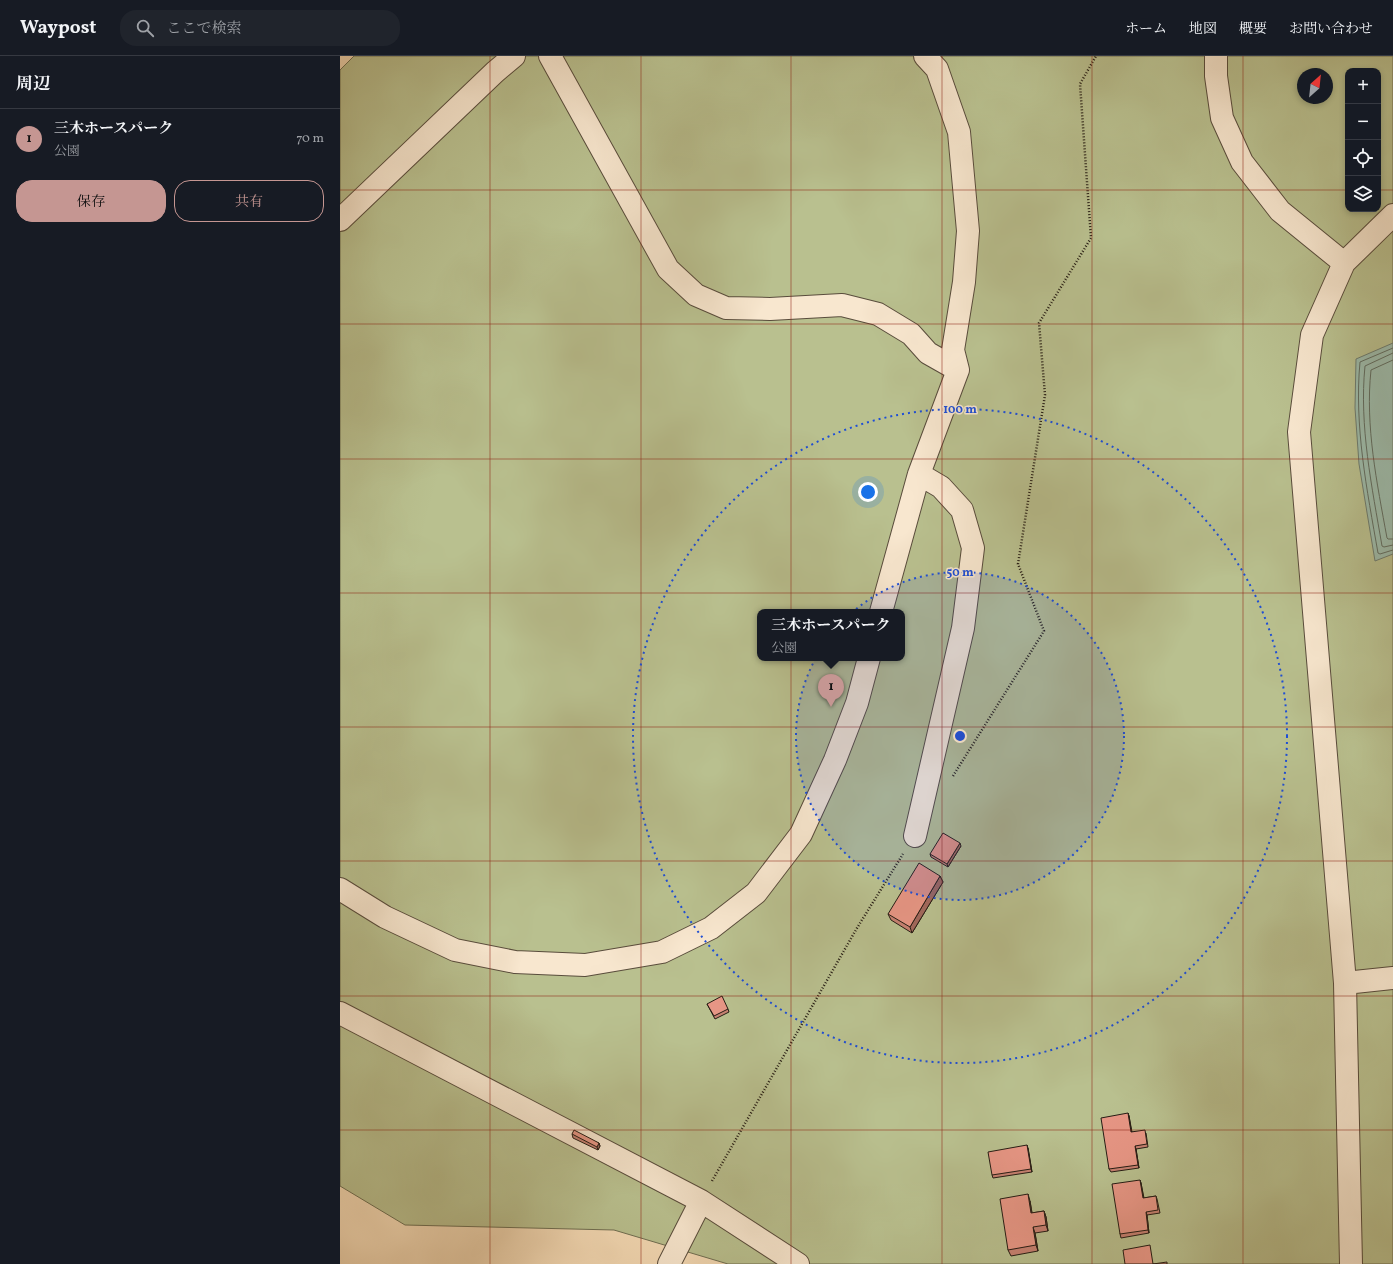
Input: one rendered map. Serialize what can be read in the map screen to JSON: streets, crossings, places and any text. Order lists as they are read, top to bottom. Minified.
{"north":"top right","page":{"header":"Waypost","search":"ここで検索","nav":["ホーム","地図","概要","お問い合わせ"],"heading":"周辺","map_buttons":["+","−"],"list":[{"mark":"1","name":"三木ホースパーク","note":"公園","value":"70 m"}],"buttons":["保存","共有"],"popup":["三木ホースパーク","公園"],"pins":"1"},"rings":["100 m","50 m"]}
